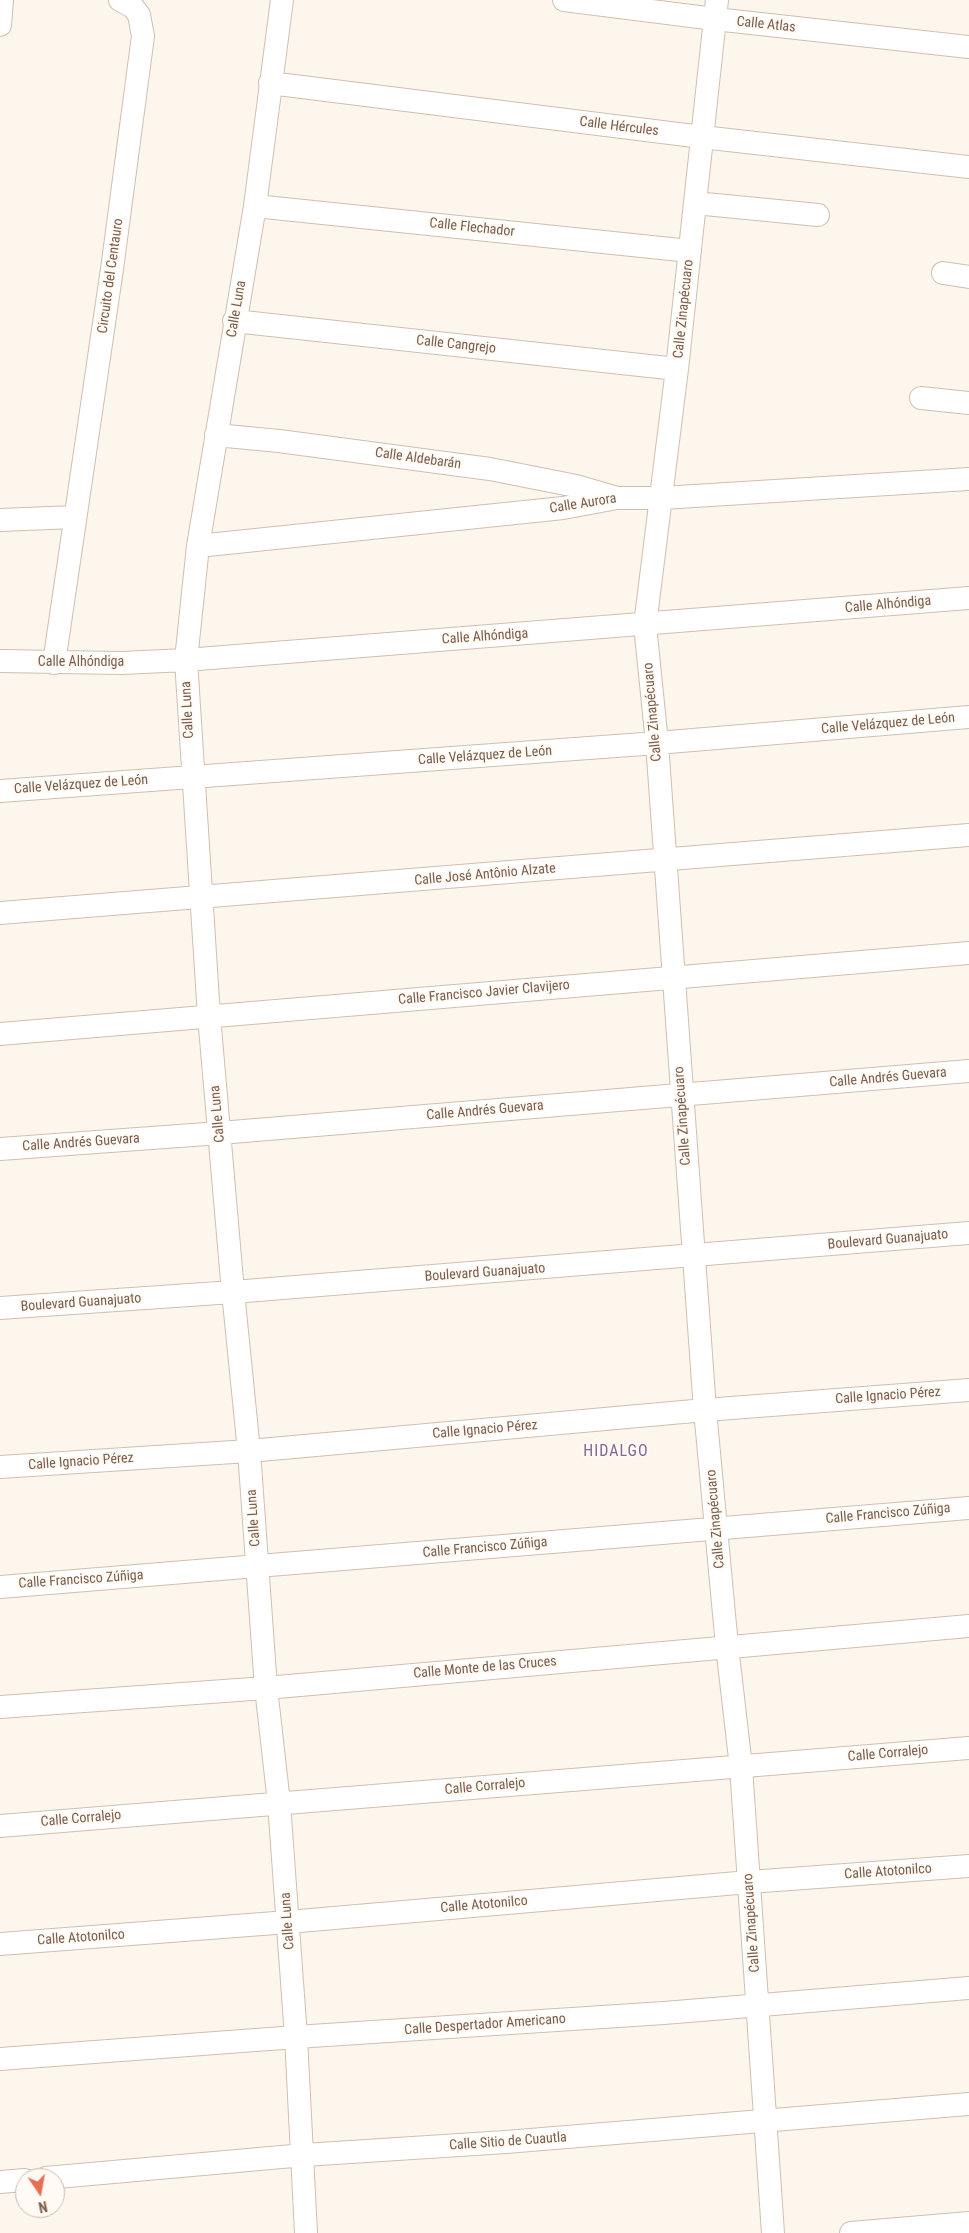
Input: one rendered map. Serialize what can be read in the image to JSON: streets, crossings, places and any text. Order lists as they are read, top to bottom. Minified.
{"streets":{"street":["Calle Atlas","Calle Hércules","Calle Flechador","Circuito del Centauro","Calle Luna","Calle Zinapécuaro","Calle Cangrejo","Calle Aldebarán","Calle Aurora","Calle Alhóndiga","Calle Velázquez de León","Calle José Antônio Alzate","Calle Francisco Javier Clavijero","Calle Andrés Guevara","Boulevard Guanajuato","Calle Ignacio Pérez","Calle Francisco Zúñiga","Calle Monte de las Cruces","Calle Corralejo","Calle Atotonilco","Calle Despertador Americano","Calle Sitio de Cuautla"]},"crossings":[["Calle Atlas","Calle Zinapécuaro"],["Calle Hércules","Calle Luna"],["Calle Hércules","Calle Zinapécuaro"],["Calle Flechador","Calle Luna"],["Calle Flechador","Calle Zinapécuaro"],["Circuito del Centauro","Calle Alhóndiga"],["Calle Luna","Calle Cangrejo"],["Calle Luna","Calle Aldebarán"],["Calle Luna","Calle Aurora"],["Calle Luna","Calle Alhóndiga"],["Calle Luna","Calle Velázquez de León"],["Calle Luna","Calle José Antônio Alzate"],["Calle Luna","Calle Francisco Javier Clavijero"],["Calle Luna","Calle Andrés Guevara"],["Calle Luna","Boulevard Guanajuato"],["Calle Luna","Calle Ignacio Pérez"],["Calle Luna","Calle Francisco Zúñiga"],["Calle Luna","Calle Monte de las Cruces"],["Calle Luna","Calle Corralejo"],["Calle Luna","Calle Atotonilco"],["Calle Luna","Calle Despertador Americano"],["Calle Luna","Calle Sitio de Cuautla"],["Calle Zinapécuaro","Calle Cangrejo"],["Calle Zinapécuaro","Calle Aurora"],["Calle Zinapécuaro","Calle Alhóndiga"],["Calle Zinapécuaro","Calle Velázquez de León"],["Calle Zinapécuaro","Calle José Antônio Alzate"],["Calle Zinapécuaro","Calle Francisco Javier Clavijero"],["Calle Zinapécuaro","Calle Andrés Guevara"],["Calle Zinapécuaro","Boulevard Guanajuato"],["Calle Zinapécuaro","Calle Ignacio Pérez"],["Calle Zinapécuaro","Calle Francisco Zúñiga"],["Calle Zinapécuaro","Calle Monte de las Cruces"],["Calle Zinapécuaro","Calle Corralejo"],["Calle Zinapécuaro","Calle Atotonilco"],["Calle Zinapécuaro","Calle Despertador Americano"],["Calle Zinapécuaro","Calle Sitio de Cuautla"],["Calle Aldebarán","Calle Aurora"]],"districts":["HIDALGO"],"north":"bottom"}
